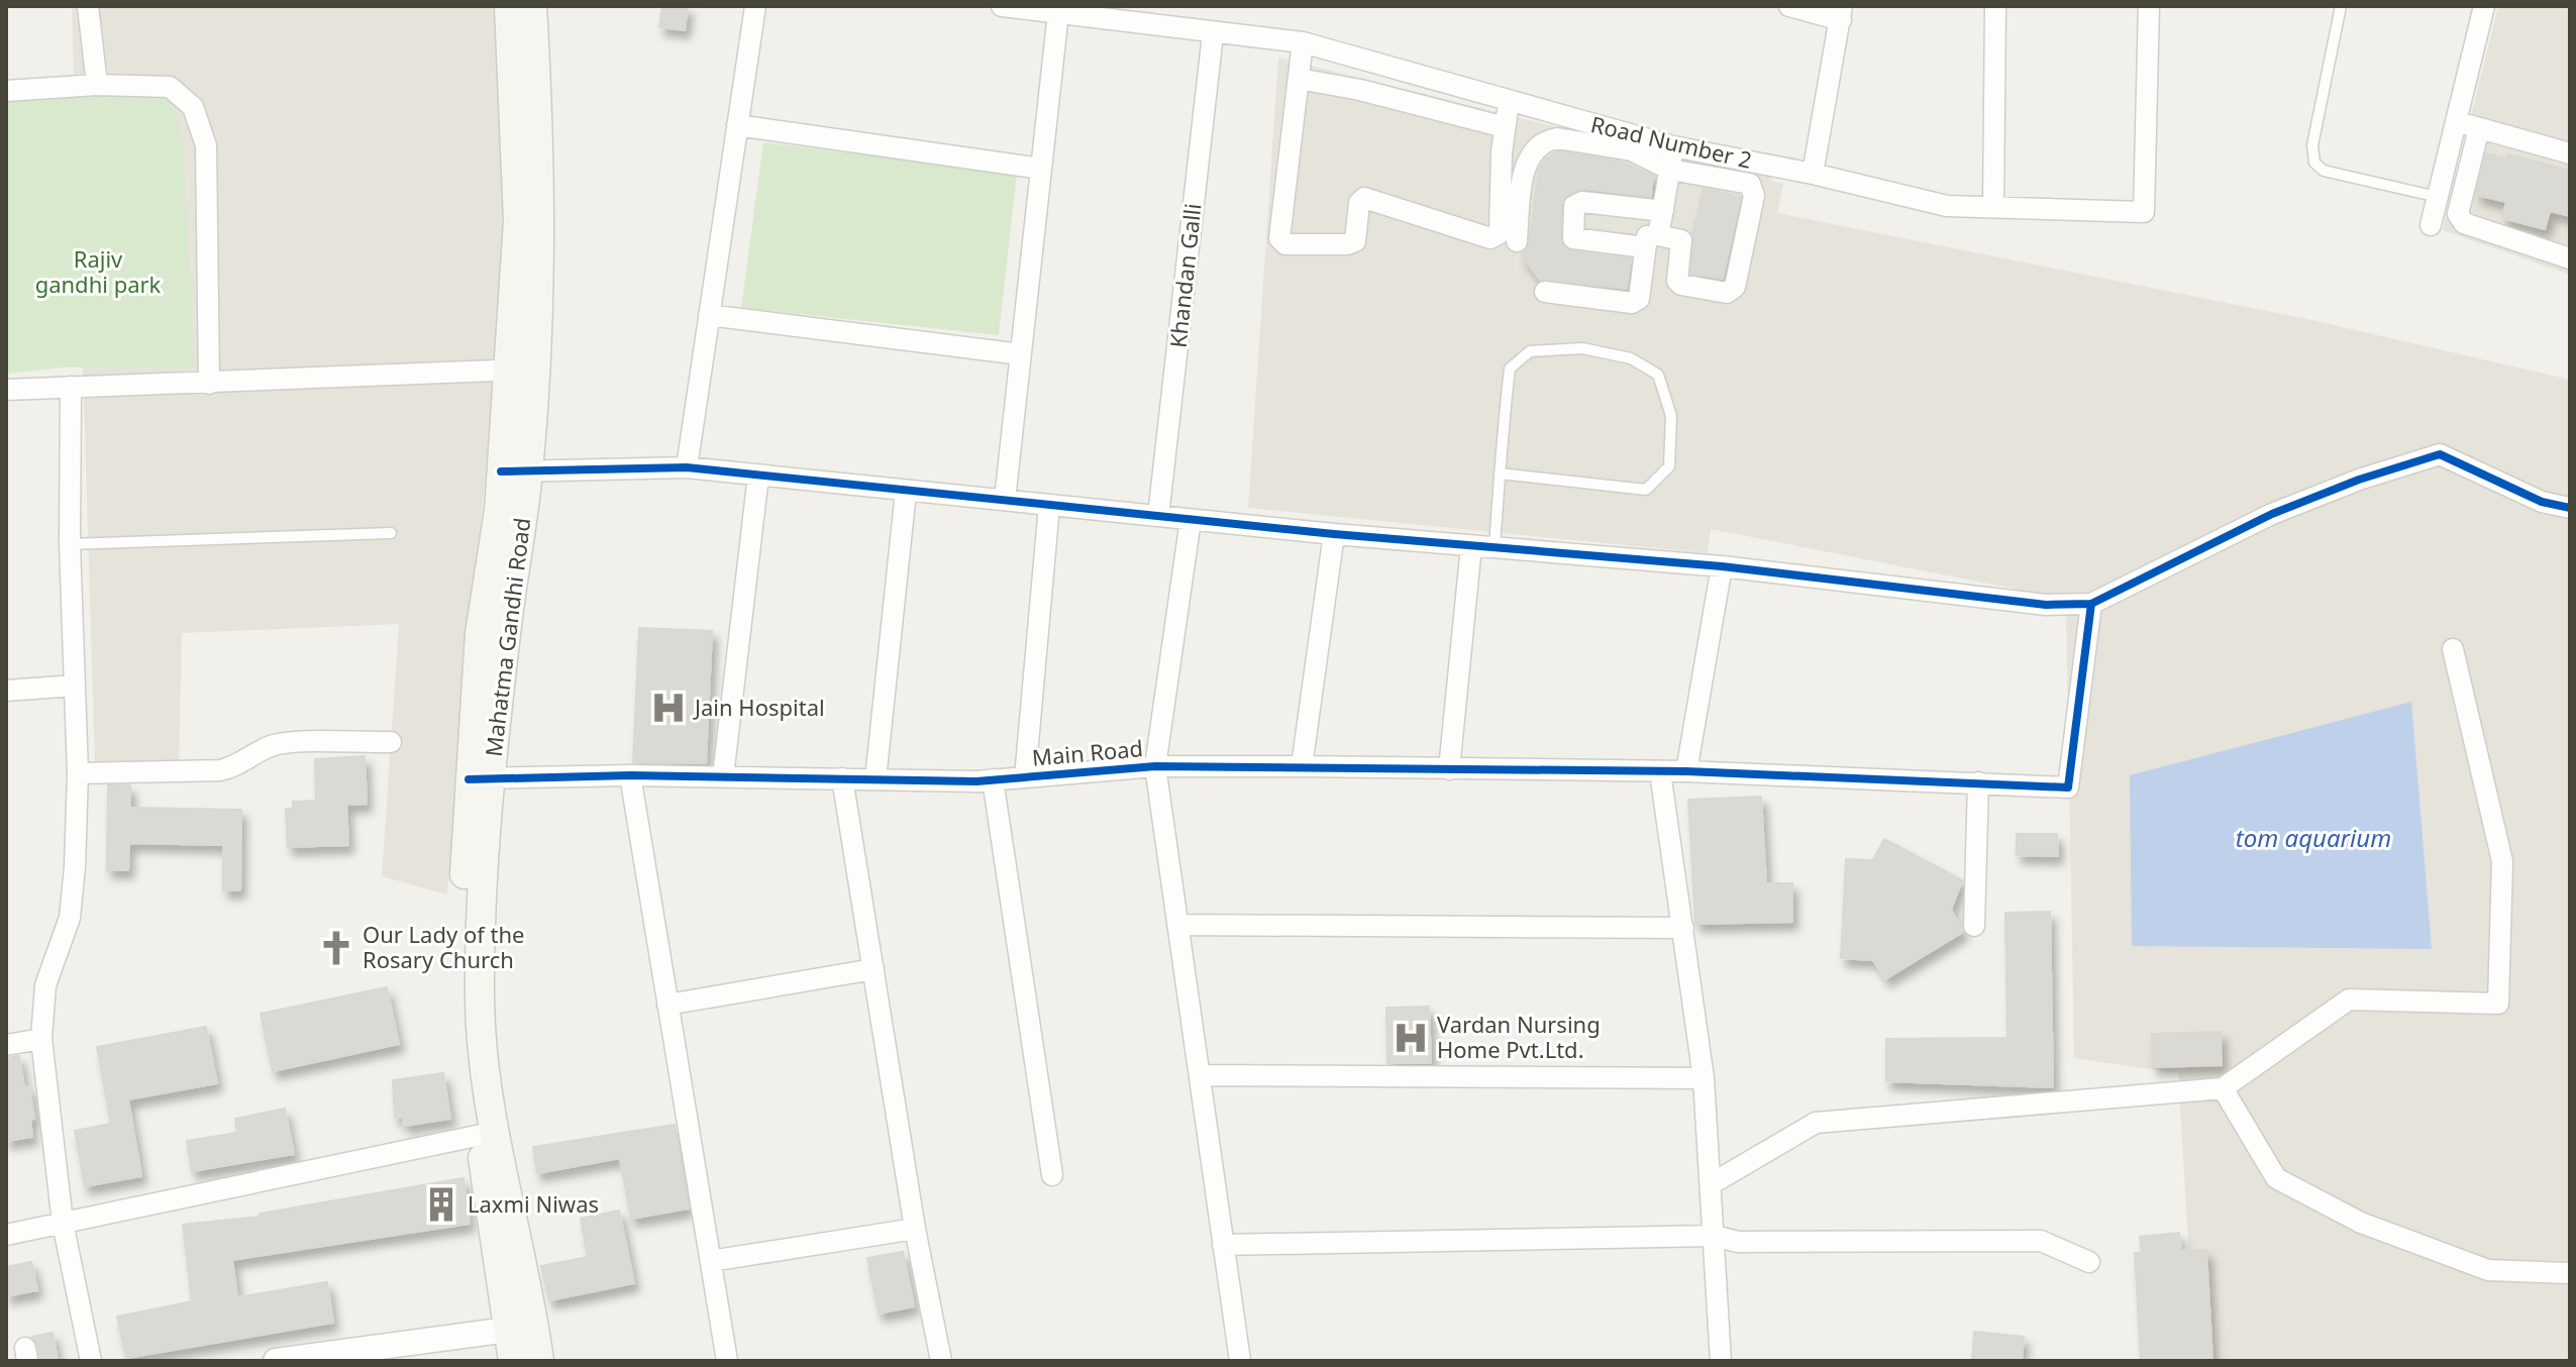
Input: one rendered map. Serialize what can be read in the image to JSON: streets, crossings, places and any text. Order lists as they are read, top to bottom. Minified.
{"streets":{"main road":["Mahatma Gandhi Road"],"street":["Road Number 2","Khandan Galli","Main Road"]},"crossings":[["Road Number 2","Khandan Galli"],["Mahatma Gandhi Road","Main Road"]],"water":["tom aquarium"],"parks":["Rajiv gandhi park"],"places":{"hospital":["Jain Hospital","Vardan Nursing Home Pvt.Ltd."],"church":["Our Lady of the Rosary Church"],"building":["Laxmi Niwas"]}}
